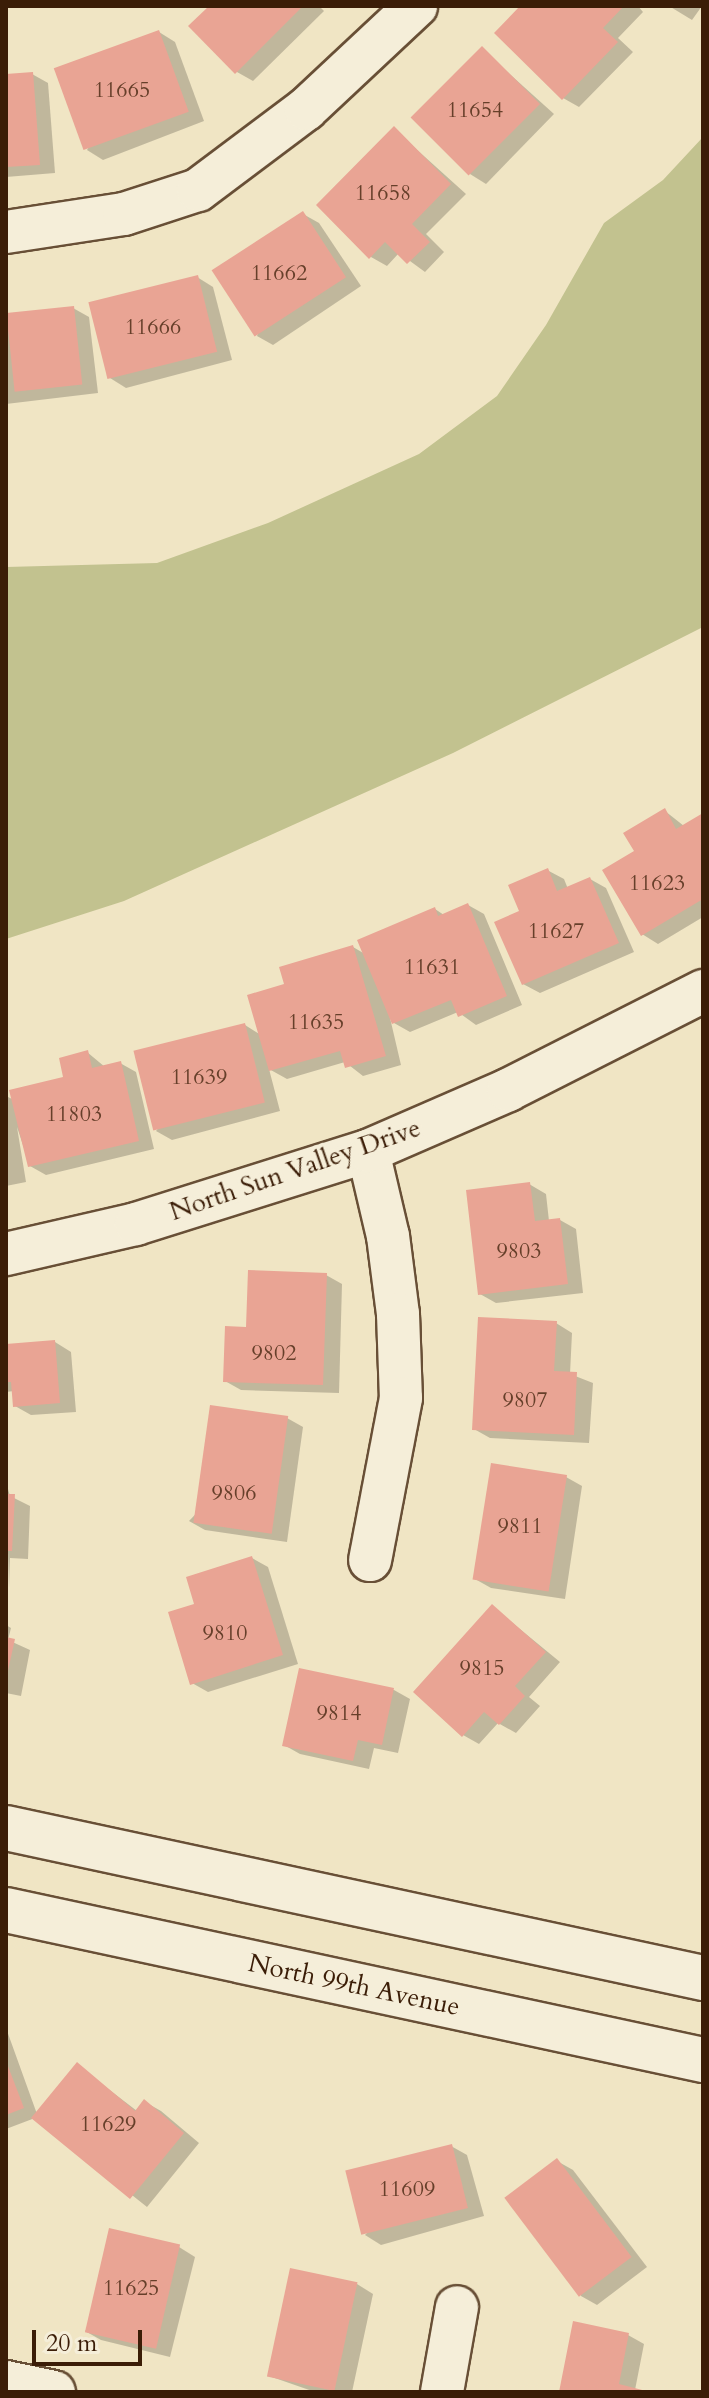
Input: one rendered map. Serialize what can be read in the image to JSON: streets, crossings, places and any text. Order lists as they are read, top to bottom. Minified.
{"streets":{"main road":["North 99th Avenue"],"street":["North Sun Valley Drive"]},"house_numbers":["11665","11654","11658","11662","11666","11623","11627","11631","11635","11639","11803","9803","9802","9807","9806","9811","9810","9815","9814","11629","11609","11625"],"scale_bar":"20 m"}
